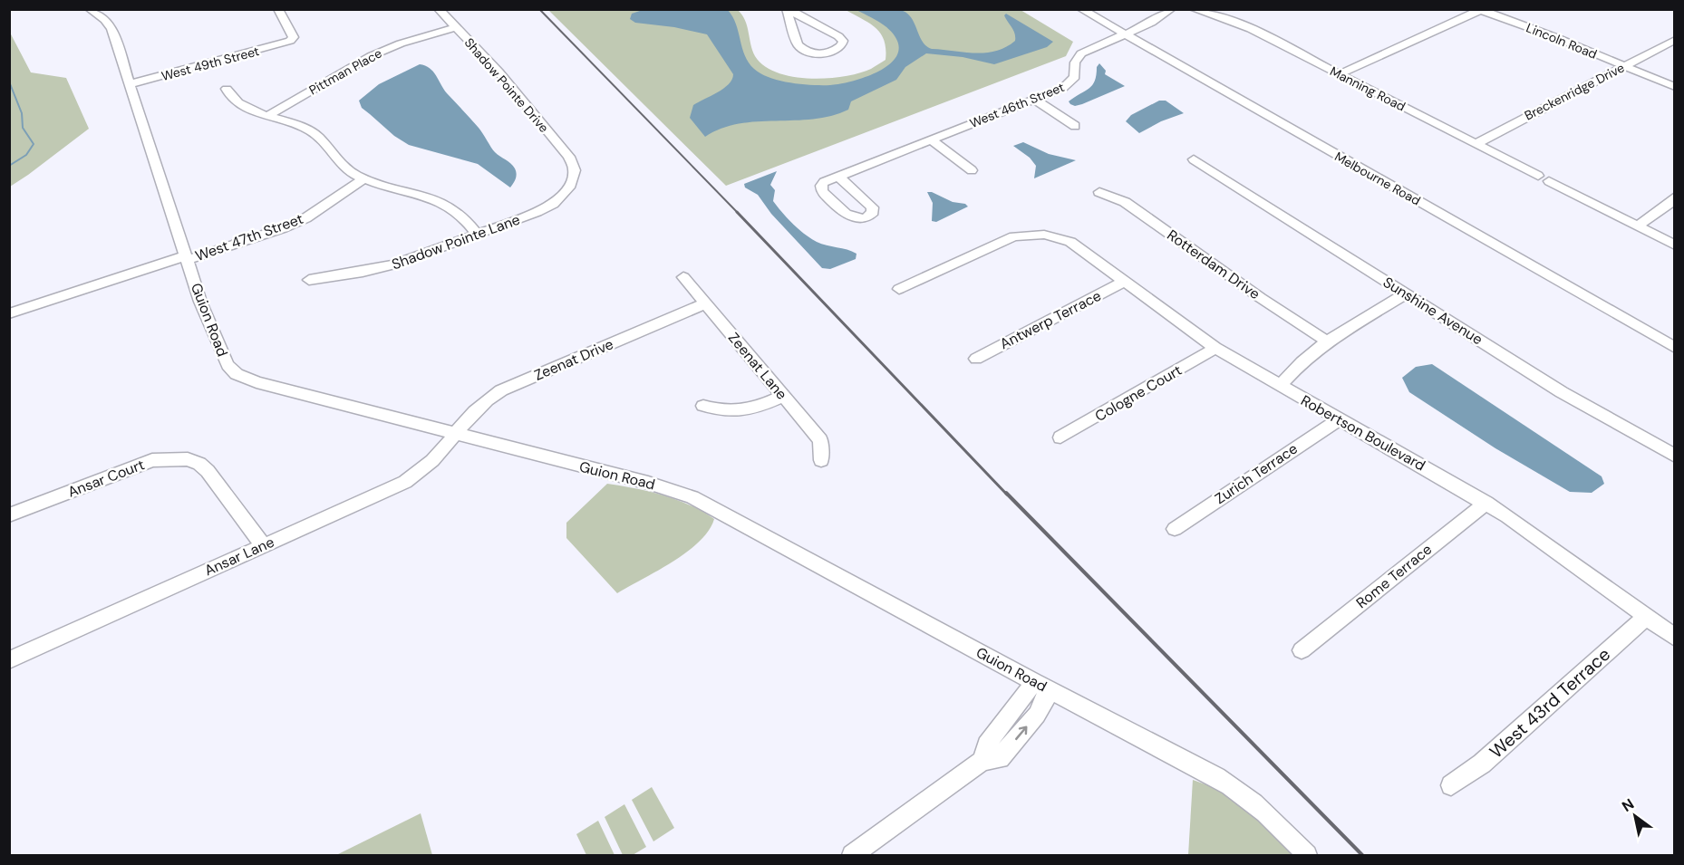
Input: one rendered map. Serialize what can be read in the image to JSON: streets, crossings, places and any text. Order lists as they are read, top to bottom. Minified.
{"streets":{"street":["Lincoln Road","West 49th Street","Pittman Place","Shadow Pointe Drive","Manning Road","Breckenridge Drive","West 46th Street","Melbourne Road","West 47th Street","Shadow Pointe Lane","Rotterdam Drive","Sunshine Avenue","Guion Road","Antwerp Terrace","Zeenat Drive","Zeenat Lane","Cologne Court","Robertson Boulevard","Zurich Terrace","Ansar Court","Ansar Lane","Rome Terrace","West 43rd Terrace"]},"crossings":[["Lincoln Road","Breckenridge Drive"],["West 49th Street","Guion Road"],["Pittman Place","Shadow Pointe Drive"],["Shadow Pointe Drive","Shadow Pointe Lane"],["Manning Road","Breckenridge Drive"],["West 46th Street","Melbourne Road"],["West 47th Street","Guion Road"],["Guion Road","Zeenat Drive"],["Guion Road","Ansar Lane"],["Antwerp Terrace","Robertson Boulevard"],["Zeenat Drive","Zeenat Lane"],["Zeenat Drive","Ansar Lane"],["Cologne Court","Robertson Boulevard"],["Robertson Boulevard","Zurich Terrace"],["Robertson Boulevard","Rome Terrace"],["Robertson Boulevard","West 43rd Terrace"],["Ansar Court","Ansar Lane"]],"north":"top left"}
